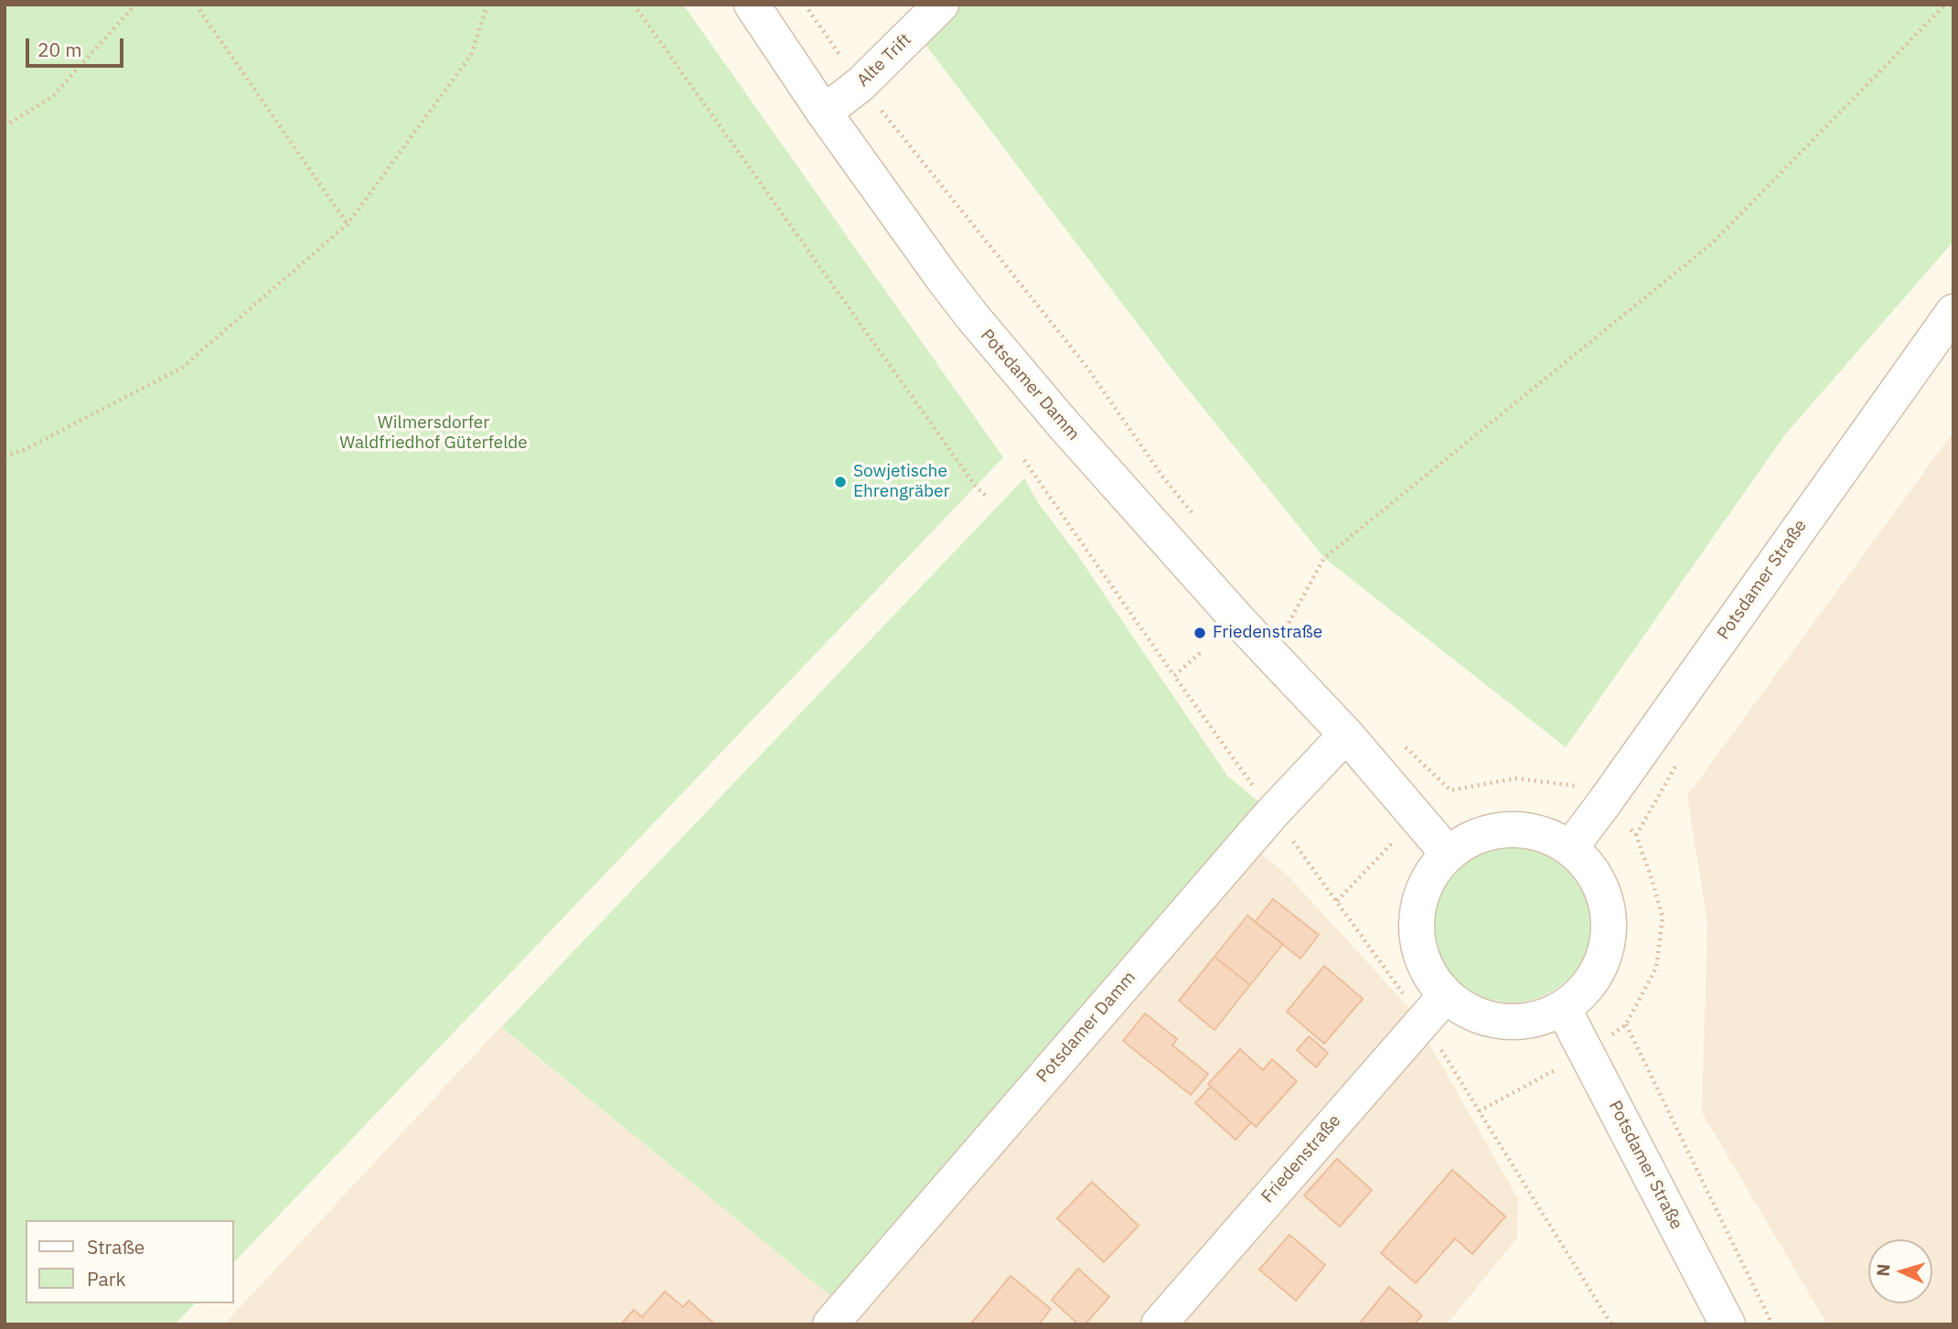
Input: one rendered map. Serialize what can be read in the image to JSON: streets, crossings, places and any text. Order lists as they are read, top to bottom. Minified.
{"streets":{"street":["Alte Trift","Potsdamer Damm","Potsdamer Straße","Friedenstraße"]},"crossings":[["Alte Trift","Potsdamer Damm"],["Potsdamer Damm","Potsdamer Straße"],["Potsdamer Damm","Friedenstraße"],["Potsdamer Straße","Friedenstraße"]],"parks":["Wilmersdorfer Waldfriedhof Güterfelde"],"places":["Sowjetische Ehrengräber","Friedenstraße"],"legend":["Straße","Park"],"scale_bar":"20 m","north":"left"}
